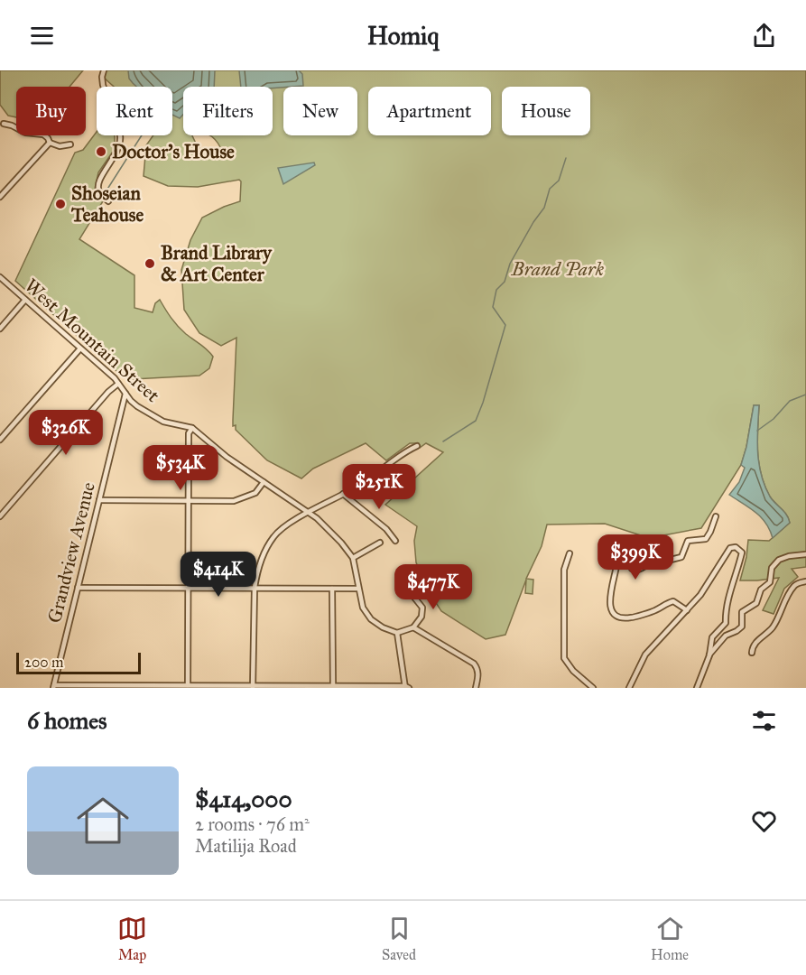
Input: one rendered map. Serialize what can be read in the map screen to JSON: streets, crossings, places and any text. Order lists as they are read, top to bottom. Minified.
{"streets":{"street":["West Mountain Street","Grandview Avenue"]},"crossings":[["West Mountain Street","Grandview Avenue"]],"parks":["Brand Park"],"places":["Doctor's House","Shoseian Teahouse","Brand Library & Art Center"],"scale_bar":"200 m","page":{"header":"Homiq","chip":["Buy","Rent","Filters","New","Apartment","House"],"price":["$326K","$534K","$251K","$399K","$414K","$477K"],"scale":"200 m","heading":"6 homes","list":[{"name":"$414,000","note":"2 rooms · 76 m² · Matilija Road"}],"tabs":["Map","Saved","Home"]}}
